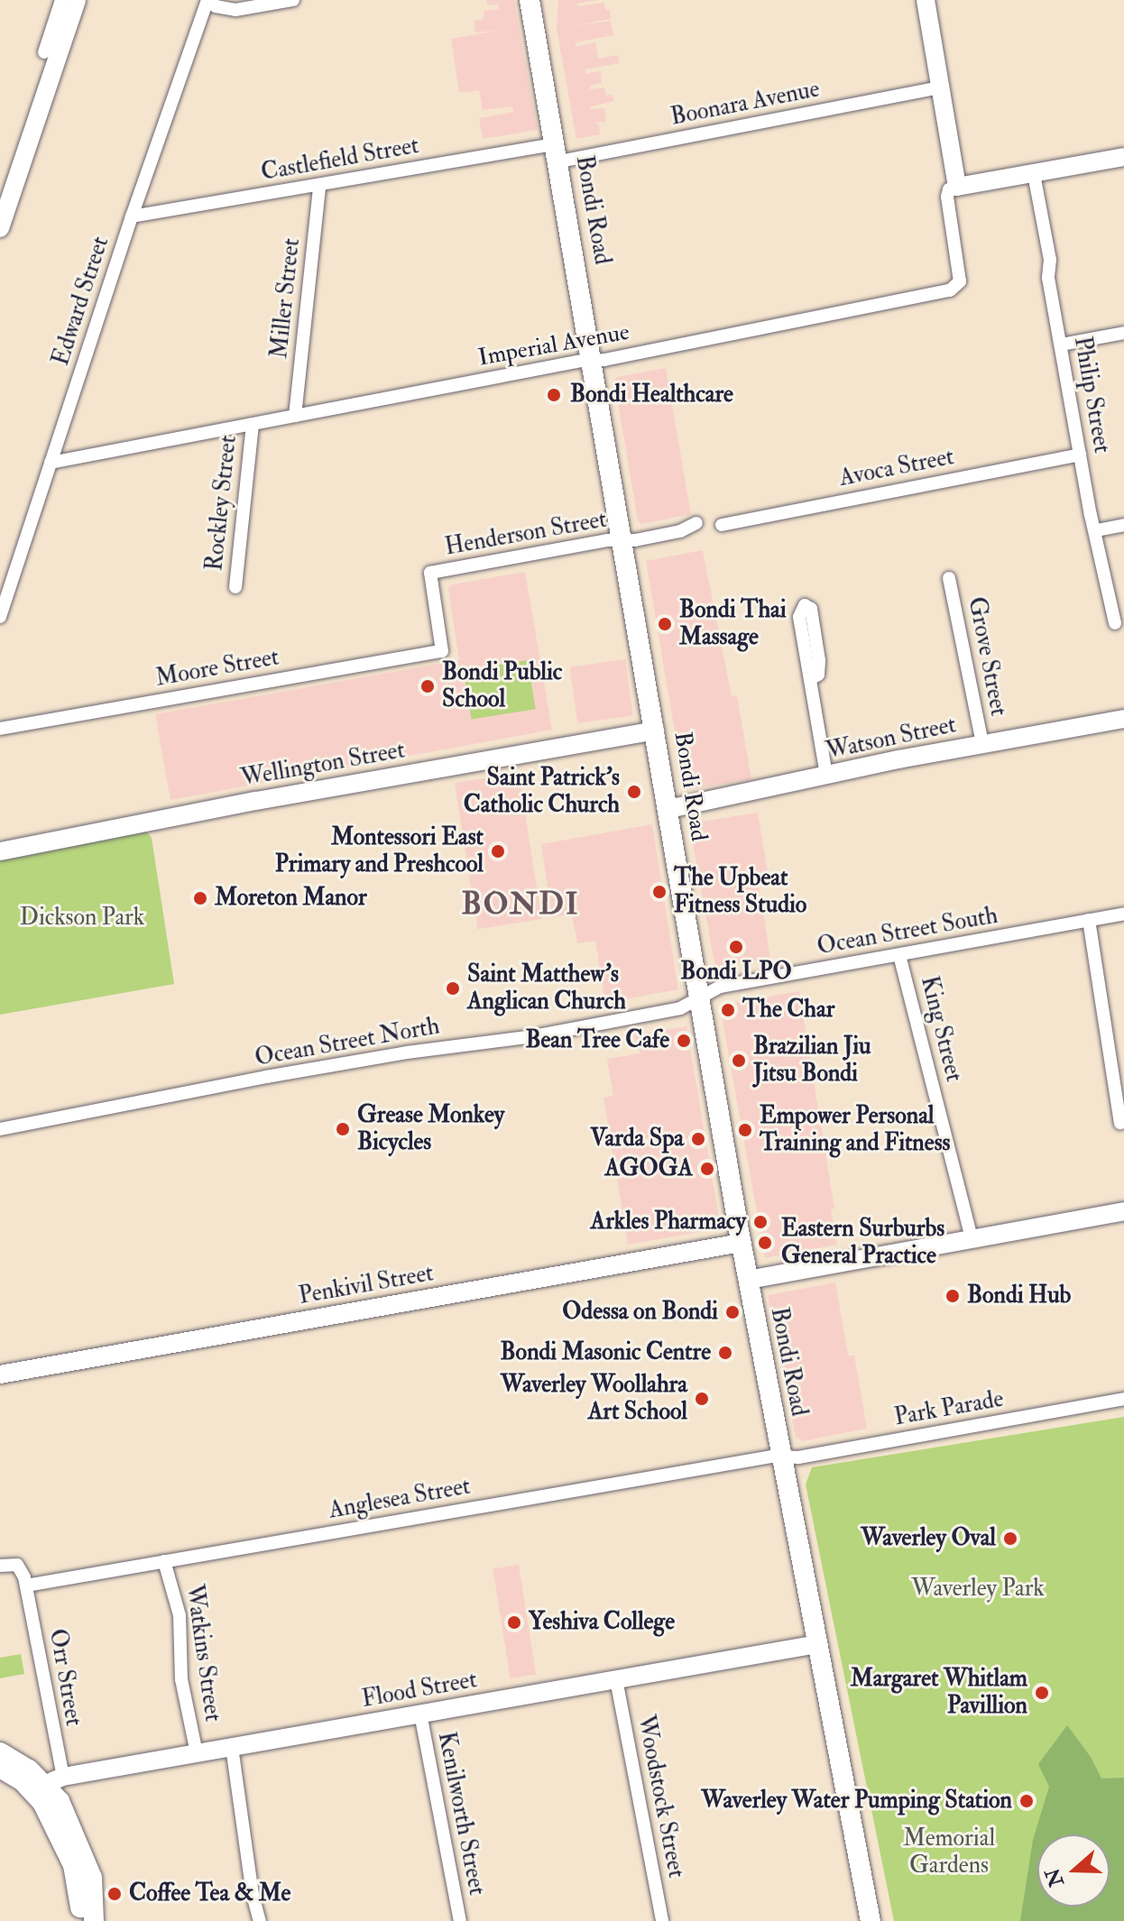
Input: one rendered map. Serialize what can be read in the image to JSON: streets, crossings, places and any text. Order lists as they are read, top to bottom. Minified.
{"streets":{"main road":["Bondi Road"],"street":["Boonara Avenue","Castlefield Street","Miller Street","Edward Street","Imperial Avenue","Philip Street","Avoca Street","Rockley Street","Henderson Street","Grove Street","Moore Street","Watson Street","Wellington Street","Ocean Street South","King Street","Ocean Street North","Penkivil Street","Park Parade","Anglesea Street","Watkins Street","Orr Street","Flood Street","Woodstock Street","Kenilworth Street"]},"crossings":[["Boonara Avenue","Castlefield Street"],["Boonara Avenue","Bondi Road"],["Castlefield Street","Bondi Road"],["Castlefield Street","Miller Street"],["Castlefield Street","Edward Street"],["Bondi Road","Imperial Avenue"],["Bondi Road","Henderson Street"],["Bondi Road","Watson Street"],["Bondi Road","Wellington Street"],["Bondi Road","Ocean Street South"],["Bondi Road","Ocean Street North"],["Bondi Road","Penkivil Street"],["Bondi Road","Park Parade"],["Bondi Road","Anglesea Street"],["Bondi Road","Flood Street"],["Miller Street","Imperial Avenue"],["Edward Street","Imperial Avenue"],["Imperial Avenue","Rockley Street"],["Philip Street","Avoca Street"],["Henderson Street","Moore Street"],["Grove Street","Watson Street"],["Ocean Street South","King Street"],["Ocean Street South","Ocean Street North"],["Park Parade","Anglesea Street"],["Anglesea Street","Watkins Street"],["Anglesea Street","Orr Street"],["Watkins Street","Flood Street"],["Orr Street","Flood Street"],["Flood Street","Woodstock Street"],["Flood Street","Kenilworth Street"]],"districts":["BONDI"],"parks":["Dickson Park","Waverley Park","Memorial Gardens"],"places":["Bondi Healthcare","Bondi Thai Massage","Bondi Public School","Saint Patrick's Catholic Church","Montessori East Primary and Preshcool","The Upbeat Fitness Studio","Moreton Manor","Bondi LPO","Saint Matthew's Anglican Church","The Char","Bean Tree Cafe","Brazilian Jiu Jitsu Bondi","Grease Monkey Bicycles","Empower Personal Training and Fitness","Varda Spa","AGOGA","Arkles Pharmacy","Eastern Surburbs General Practice","Bondi Hub","Odessa on Bondi","Bondi Masonic Centre","Waverley Woollahra Art School","Waverley Oval","Yeshiva College","Margaret Whitlam Pavillion","Waverley Water Pumping Station","Coffee Tea & Me"],"north":"left"}
